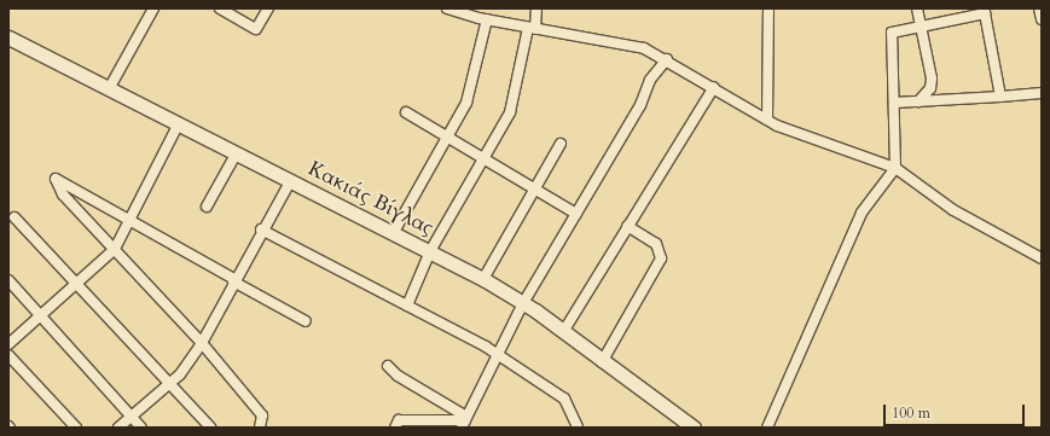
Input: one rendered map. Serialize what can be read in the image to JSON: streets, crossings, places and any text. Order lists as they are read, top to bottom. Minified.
{"streets":{"street":["Κακιάς Βίγλας"]},"scale_bar":"100 m"}
